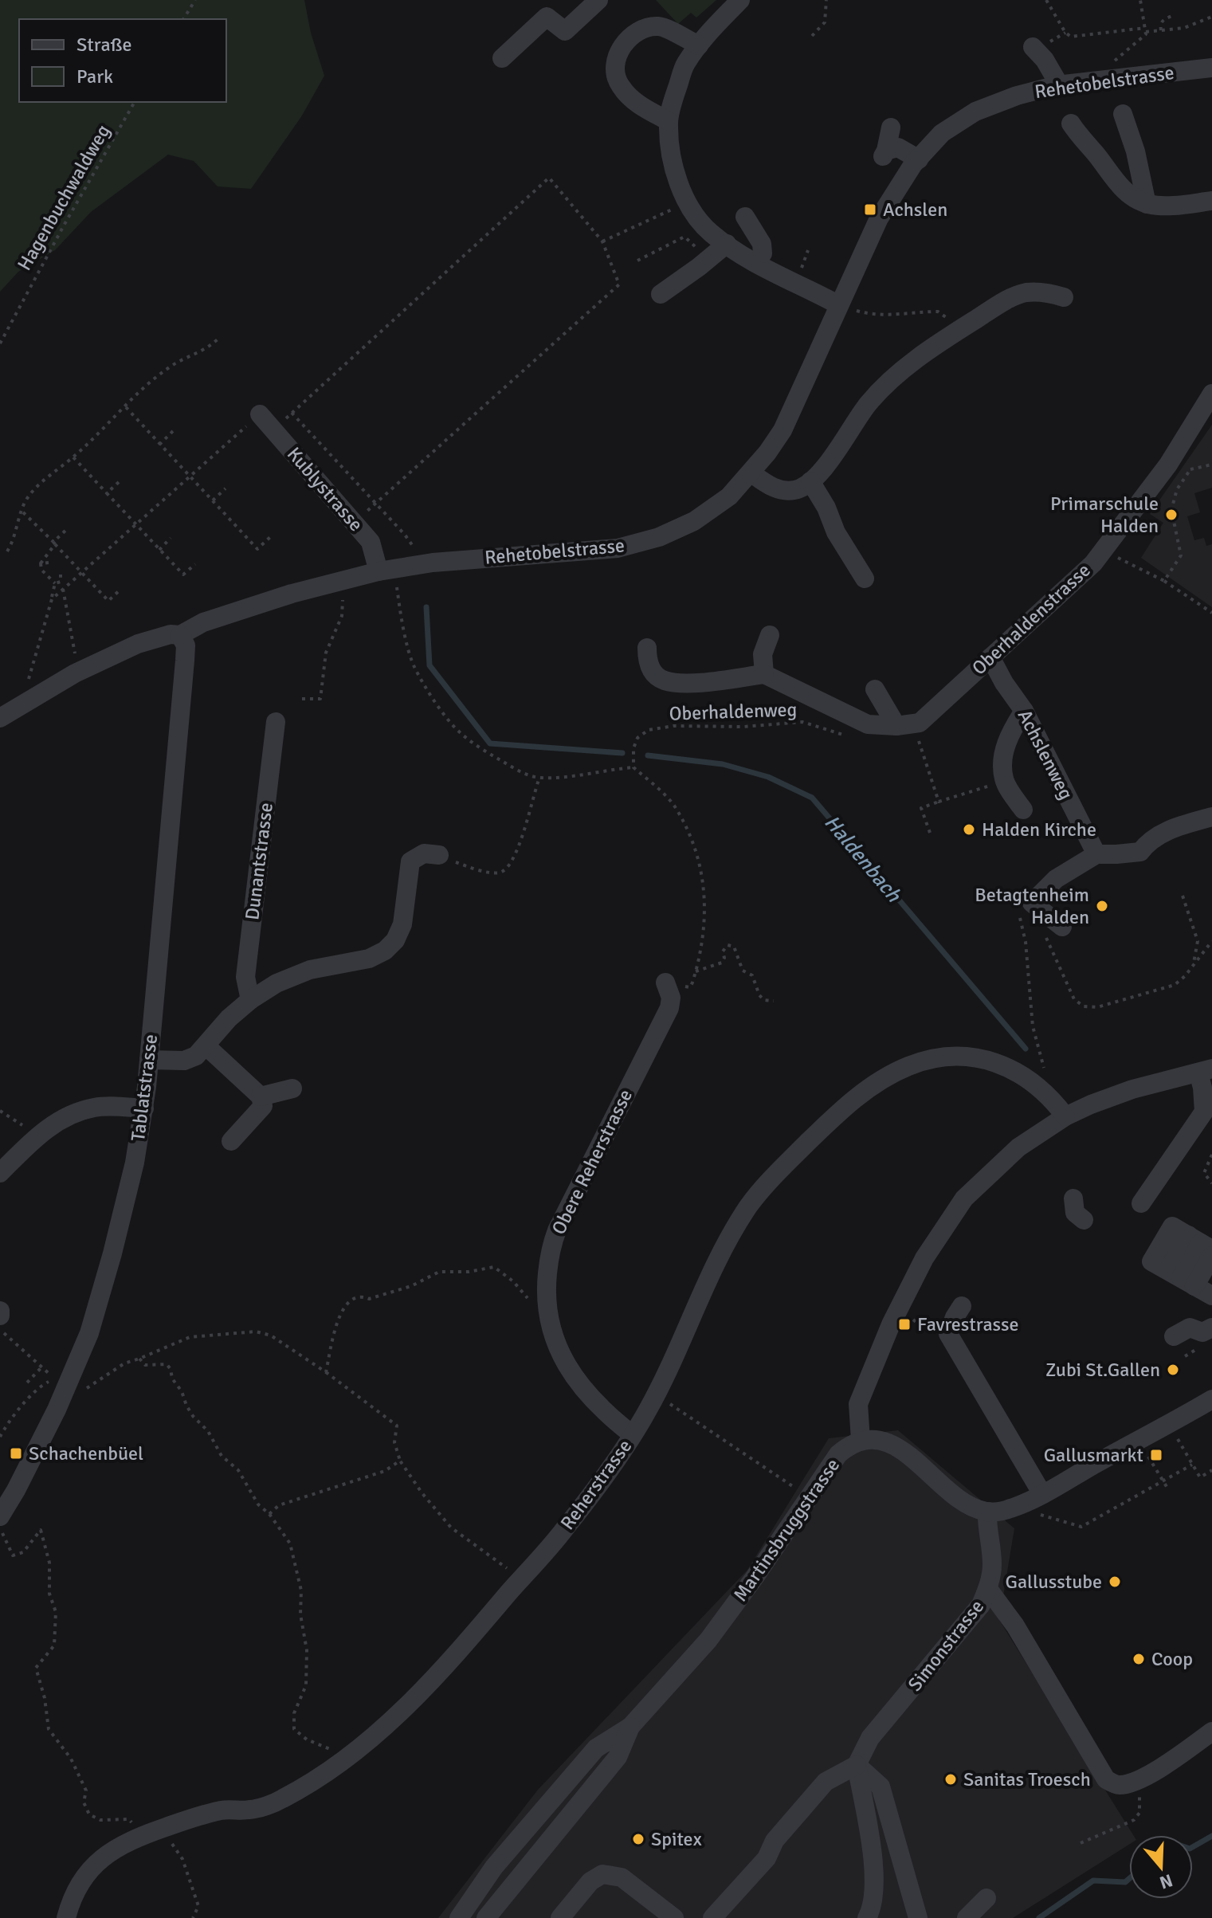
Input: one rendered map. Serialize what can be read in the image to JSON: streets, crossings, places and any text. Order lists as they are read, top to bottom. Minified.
{"streets":{"street":["Rehetobelstrasse","Kublystrasse","Oberhaldenstrasse","Achslenweg","Dunantstrasse","Tablatstrasse","Obere Reherstrasse","Reherstrasse","Martinsbruggstrasse","Simonstrasse"],"path":["Hagenbuchwaldweg","Oberhaldenweg"]},"crossings":[["Rehetobelstrasse","Kublystrasse"],["Rehetobelstrasse","Tablatstrasse"],["Oberhaldenstrasse","Achslenweg"],["Obere Reherstrasse","Reherstrasse"]],"water":["Haldenbach"],"places":{"transit":["Achslen","Favrestrasse","Schachenbüel","Gallusmarkt"],"other":["Primarschule Halden","Halden Kirche","Betagtenheim Halden","Zubi St.Gallen","Gallusstube","Coop","Sanitas Troesch","Spitex"]},"legend":["Straße","Park"],"north":"bottom"}
